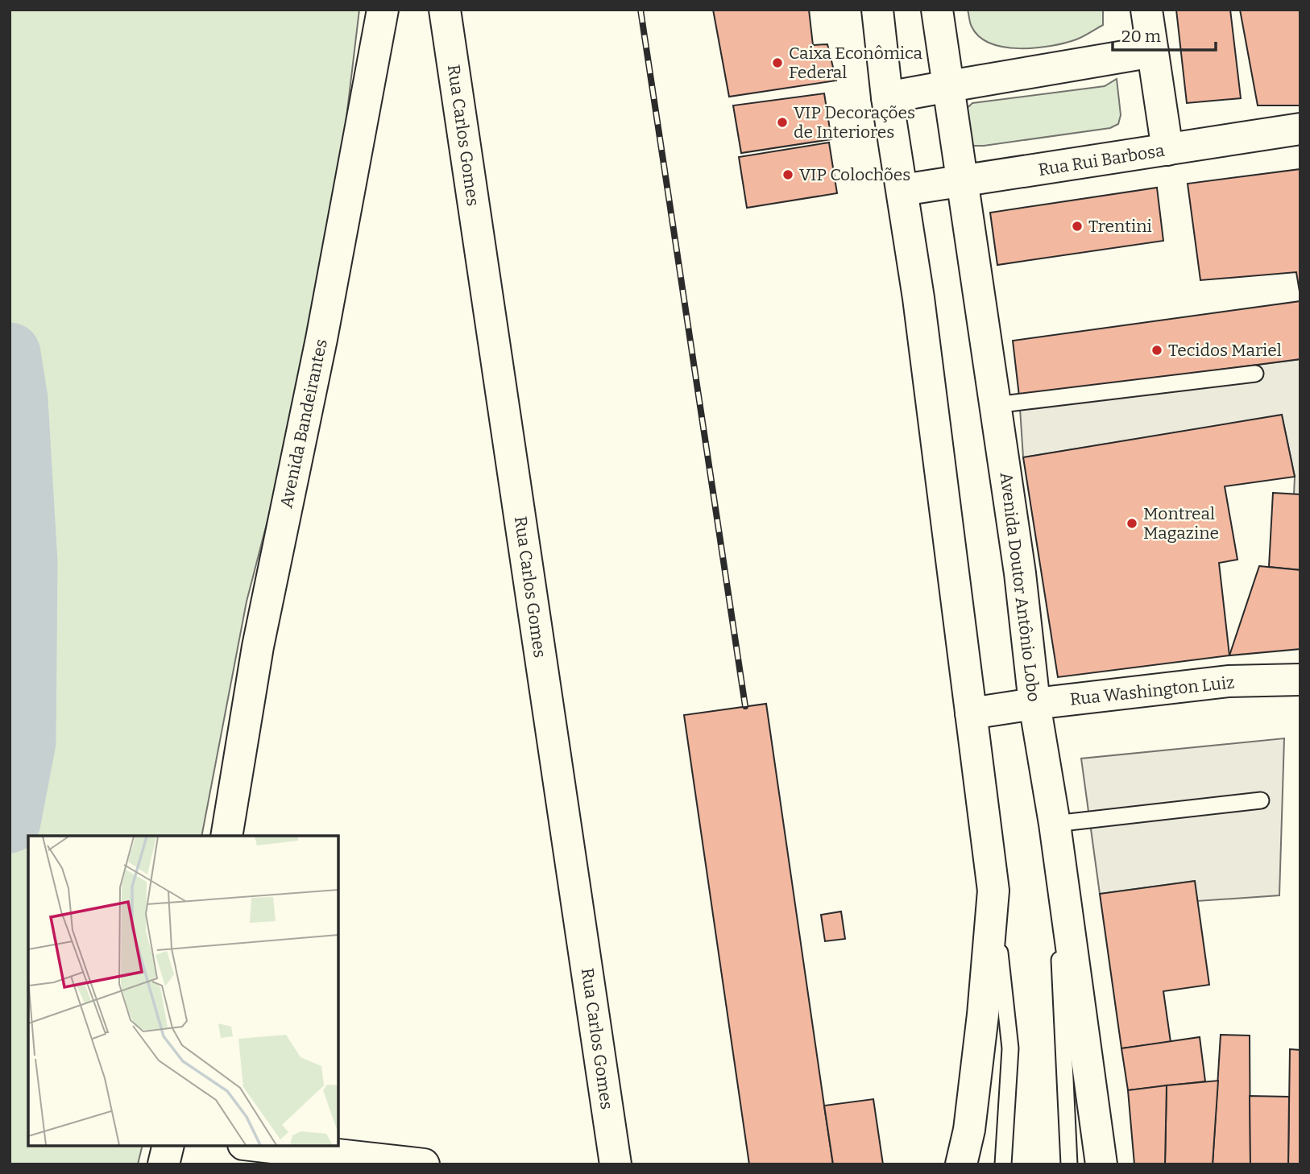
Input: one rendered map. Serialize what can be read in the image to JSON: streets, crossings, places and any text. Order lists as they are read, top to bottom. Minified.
{"streets":{"main road":["Rua Carlos Gomes","Rua Rui Barbosa","Avenida Bandeirantes","Avenida Doutor Antônio Lobo","Rua Washington Luiz"]},"crossings":[["Rua Rui Barbosa","Avenida Doutor Antônio Lobo"],["Avenida Doutor Antônio Lobo","Rua Washington Luiz"]],"places":["Caixa Econômica Federal","VIP Decorações de Interiores","VIP Colochões","Trentini","Tecidos Mariel","Montreal Magazine"],"scale_bar":"20 m"}
